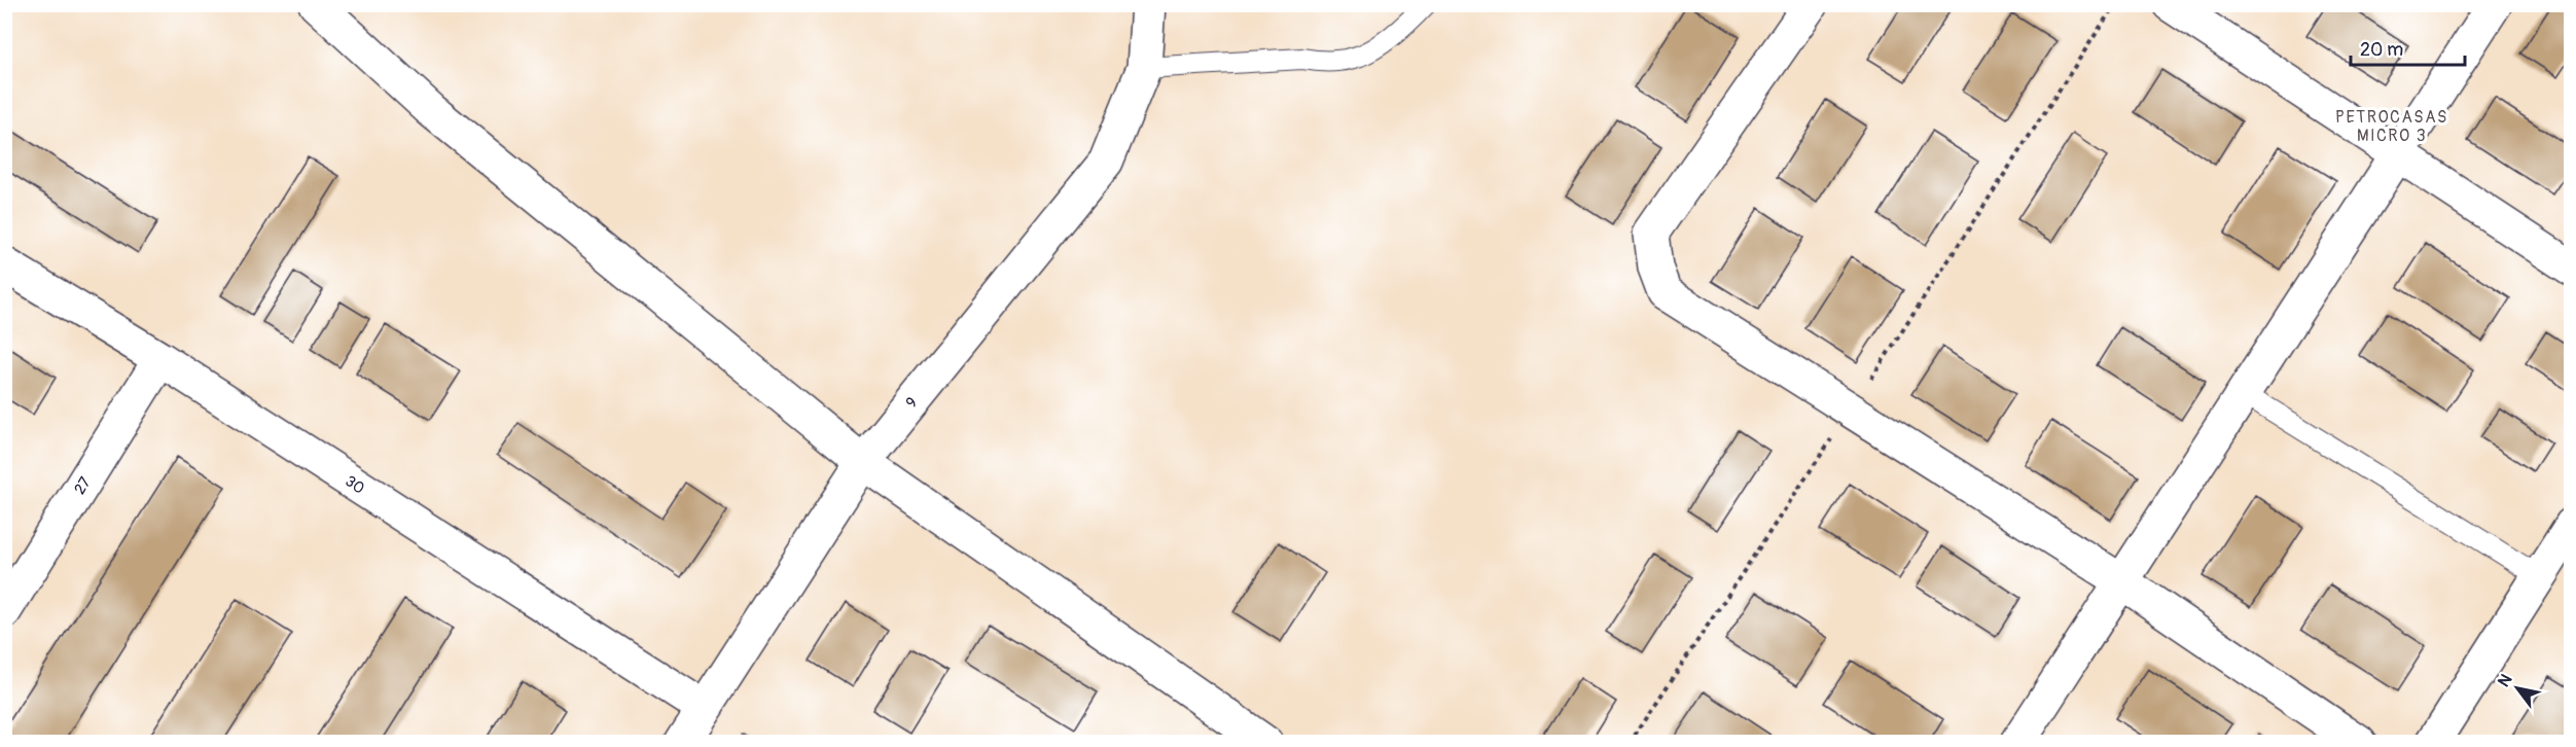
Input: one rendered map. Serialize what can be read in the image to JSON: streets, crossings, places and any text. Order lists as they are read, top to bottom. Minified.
{"streets":{"street":["9","30","27"]},"crossings":[["9","30"],["30","27"]],"districts":["PETROCASAS MICRO 3"],"scale_bar":"20 m","north":"top left"}
